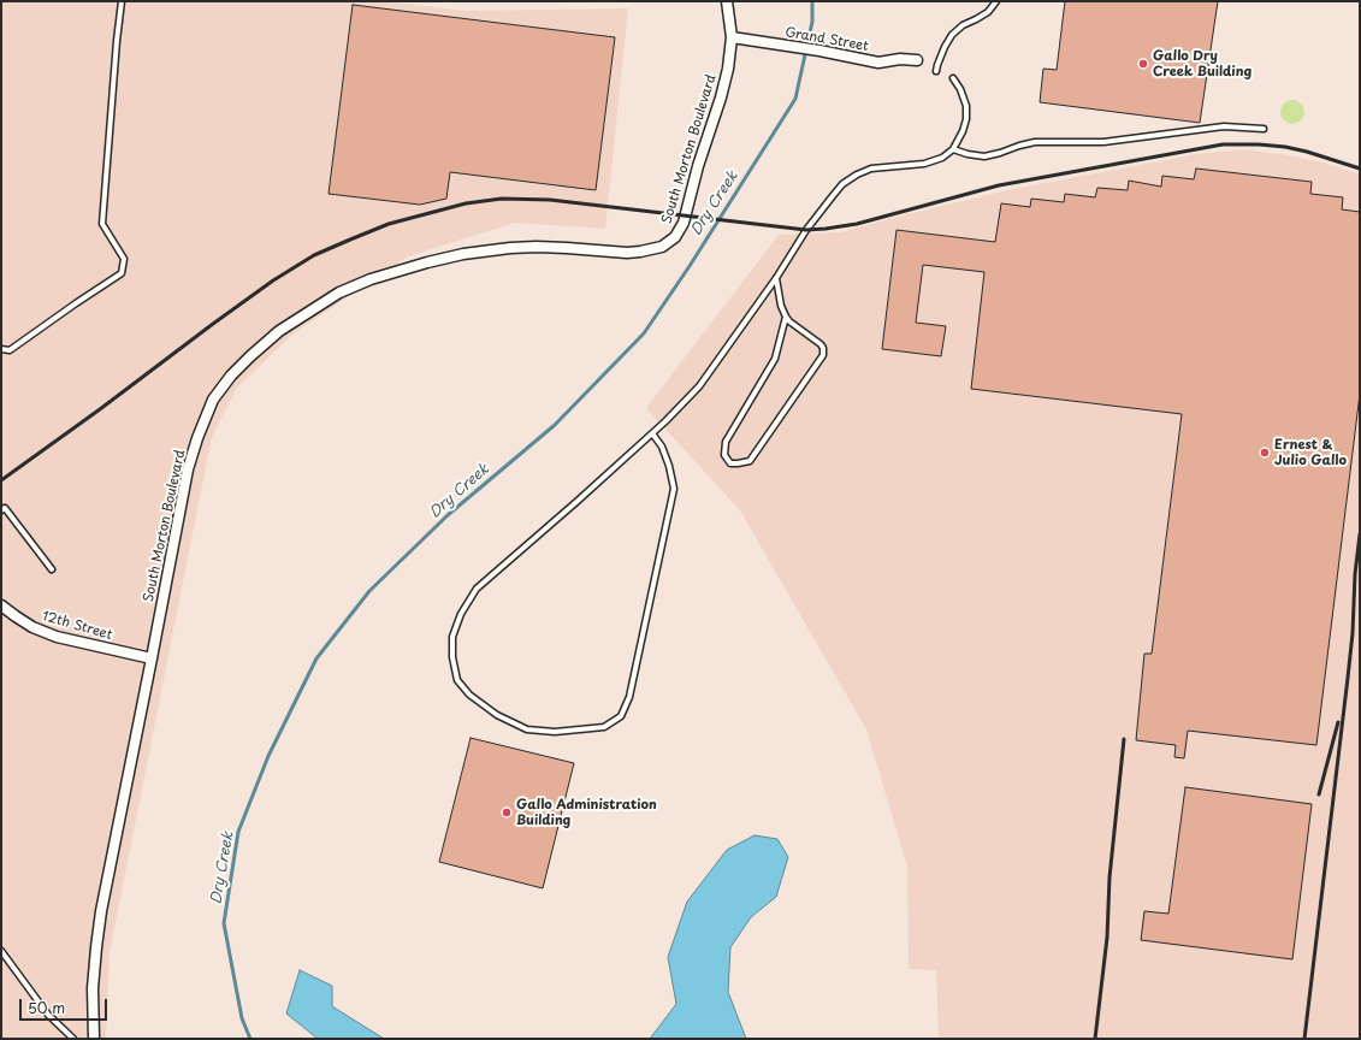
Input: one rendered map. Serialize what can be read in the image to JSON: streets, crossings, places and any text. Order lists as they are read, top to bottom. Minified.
{"streets":{"street":["Grand Street","South Morton Boulevard","12th Street"]},"crossings":[["Grand Street","South Morton Boulevard"],["South Morton Boulevard","12th Street"]],"water":["Dry Creek"],"places":["Gallo Dry Creek Building","Ernest & Julio Gallo","Gallo Administration Building"],"scale_bar":"50 m"}
